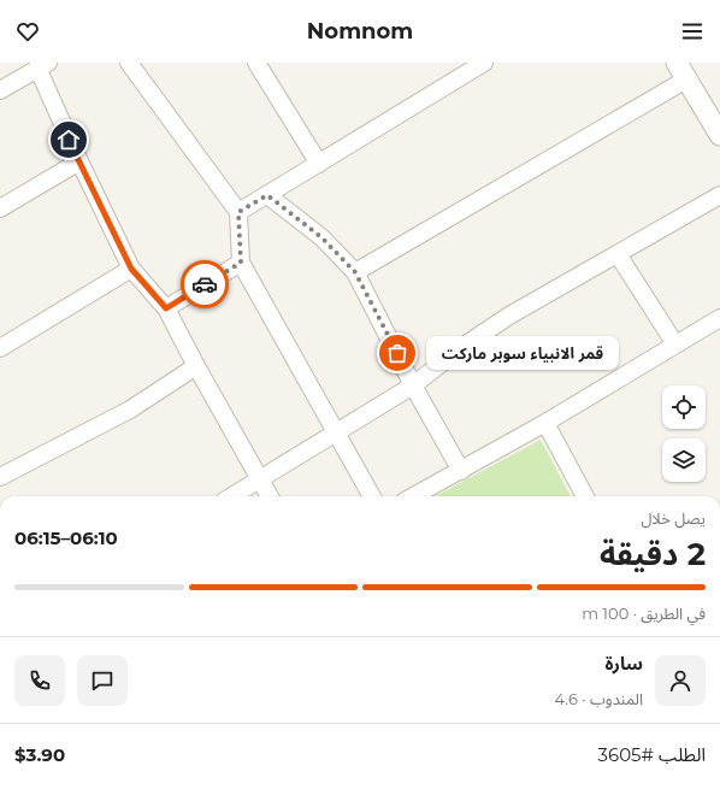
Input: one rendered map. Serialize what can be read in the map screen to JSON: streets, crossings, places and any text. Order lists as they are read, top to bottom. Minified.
{"places":["قمر الانبياء سوبر ماركت"],"page":{"header":"Nomnom","bubble":"قمر الانبياء سوبر ماركت","heading":["2 دقيقة","يصل خلال","06:10–06:15"],"panel":["سارة","المندوب · 4.6","الطلب #3605","$3.90"],"bar":"في الطريق · 100 m"}}
